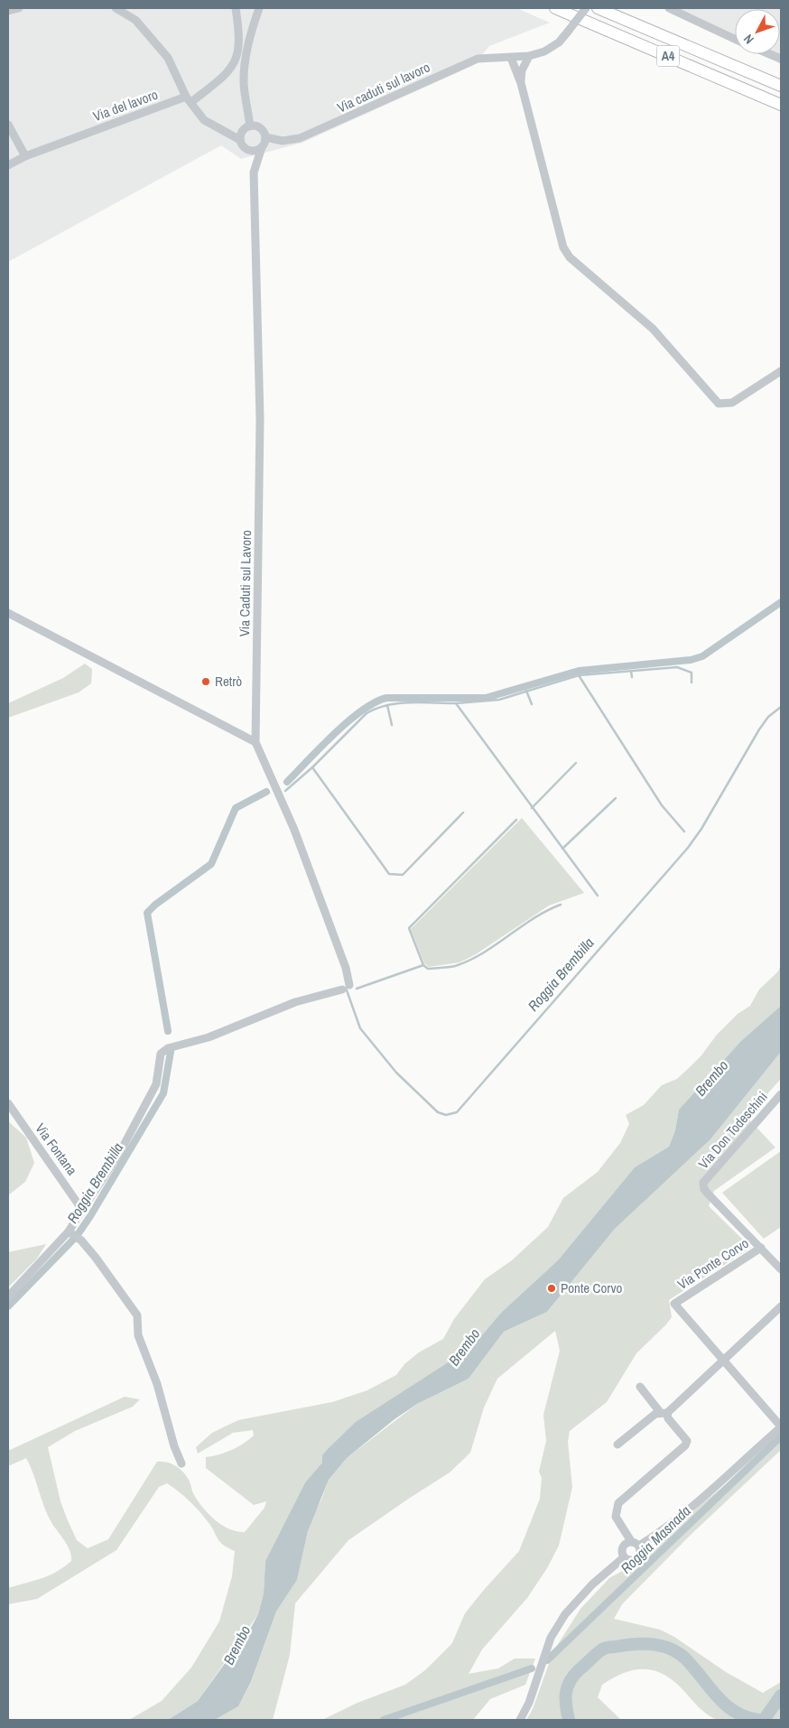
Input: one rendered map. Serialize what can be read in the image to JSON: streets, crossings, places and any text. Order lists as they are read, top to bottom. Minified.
{"streets":{"highway":["A4"],"street":["Via caduti sul lavoro","Via del lavoro","Via Caduti sul Lavoro","Via Don Todeschini","Via Fontana","Via Ponte Corvo"]},"crossings":[["Via caduti sul lavoro","Via Caduti sul Lavoro"],["Via Don Todeschini","Via Ponte Corvo"]],"water":["Roggia Brembilla","Brembo","Roggia Masnada"],"places":["Retrò","Ponte Corvo"],"north":"bottom left"}
